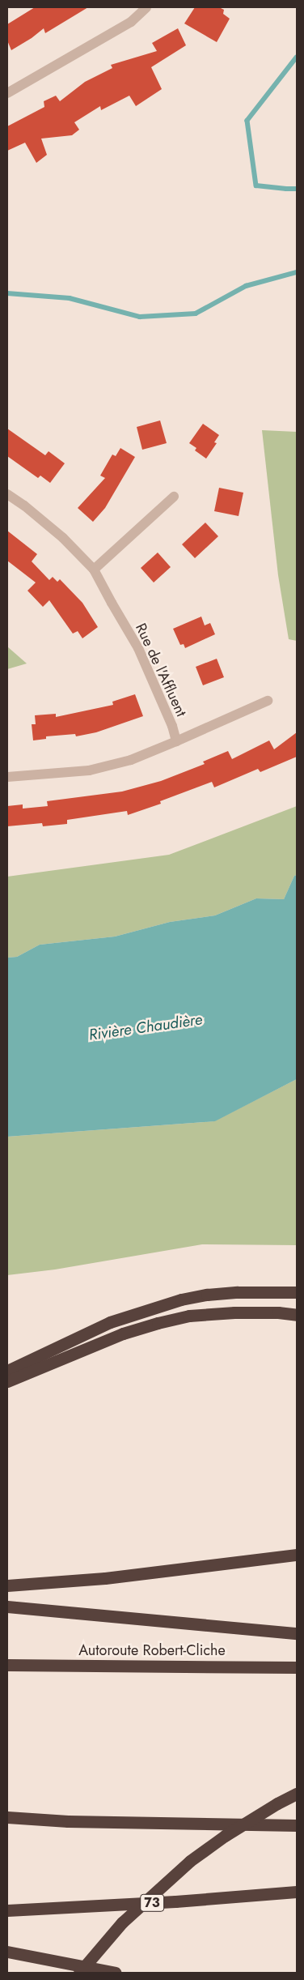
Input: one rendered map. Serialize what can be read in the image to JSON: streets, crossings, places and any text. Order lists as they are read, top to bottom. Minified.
{"streets":{"highway":["Autoroute Robert-Cliche","73"],"street":["Rue de l'Affluent"]},"water":["Rivière Chaudière"]}
